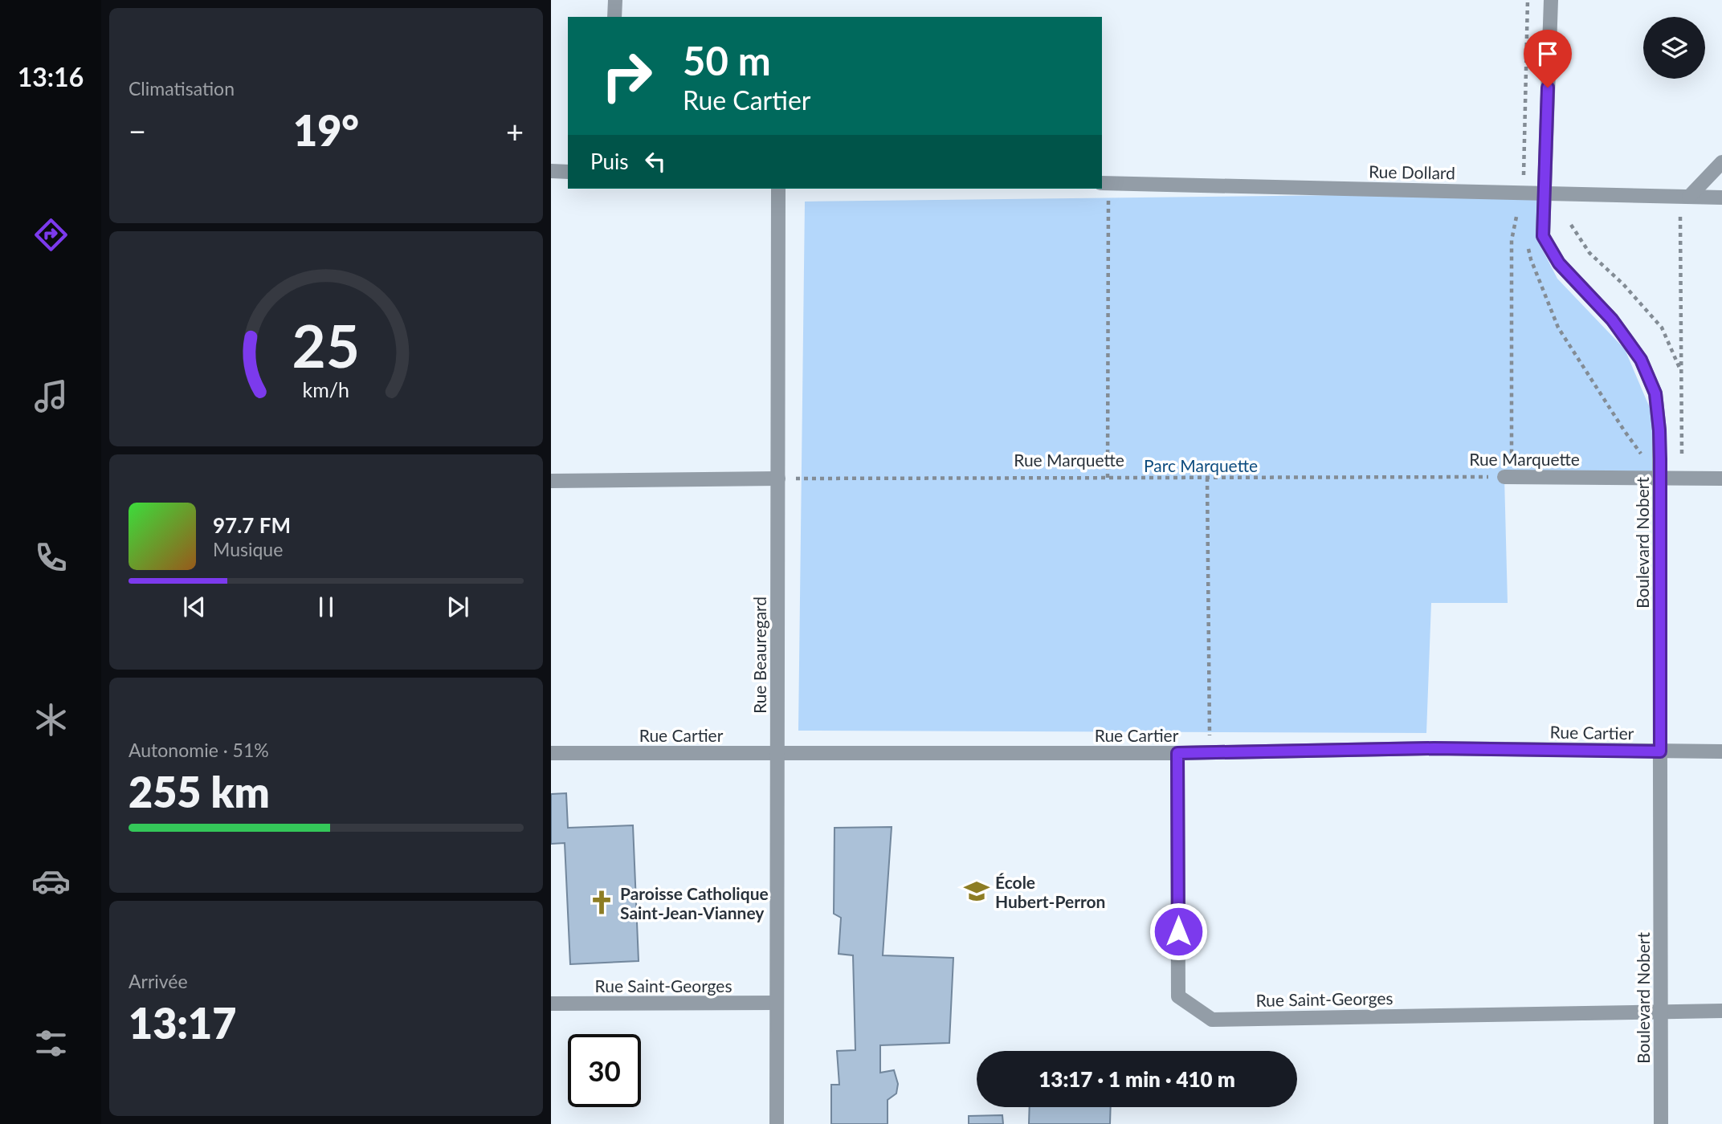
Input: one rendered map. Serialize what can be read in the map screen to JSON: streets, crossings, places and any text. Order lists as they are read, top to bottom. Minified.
{"streets":{"street":["Rue Dollard","Rue Marquette","Boulevard Nobert","Rue Beauregard","Rue Cartier","Rue Saint-Georges"]},"crossings":[["Rue Dollard","Boulevard Nobert"],["Rue Marquette","Boulevard Nobert"],["Rue Marquette","Rue Beauregard"],["Boulevard Nobert","Rue Cartier"],["Boulevard Nobert","Rue Saint-Georges"],["Rue Beauregard","Rue Cartier"],["Rue Beauregard","Rue Saint-Georges"],["Rue Cartier","Rue Saint-Georges"]],"parks":["Parc Marquette"],"places":{"school or university":["École Hubert-Perron"],"church":["Paroisse Catholique Saint-Jean-Vianney"]},"page":{"tabs":"13:16","tile":["Climatisation",["Autonomie · 51%","255 km"],["Arrivée","13:17"]],"turn":["50 m","Rue Cartier"],"heat":["−","19°","+"],"then":"Puis","song":["97.7 FM","Musique"],"limit":"30","trip":"13:17 · 1 min · 410 m","gauge":["25","km/h"]}}
